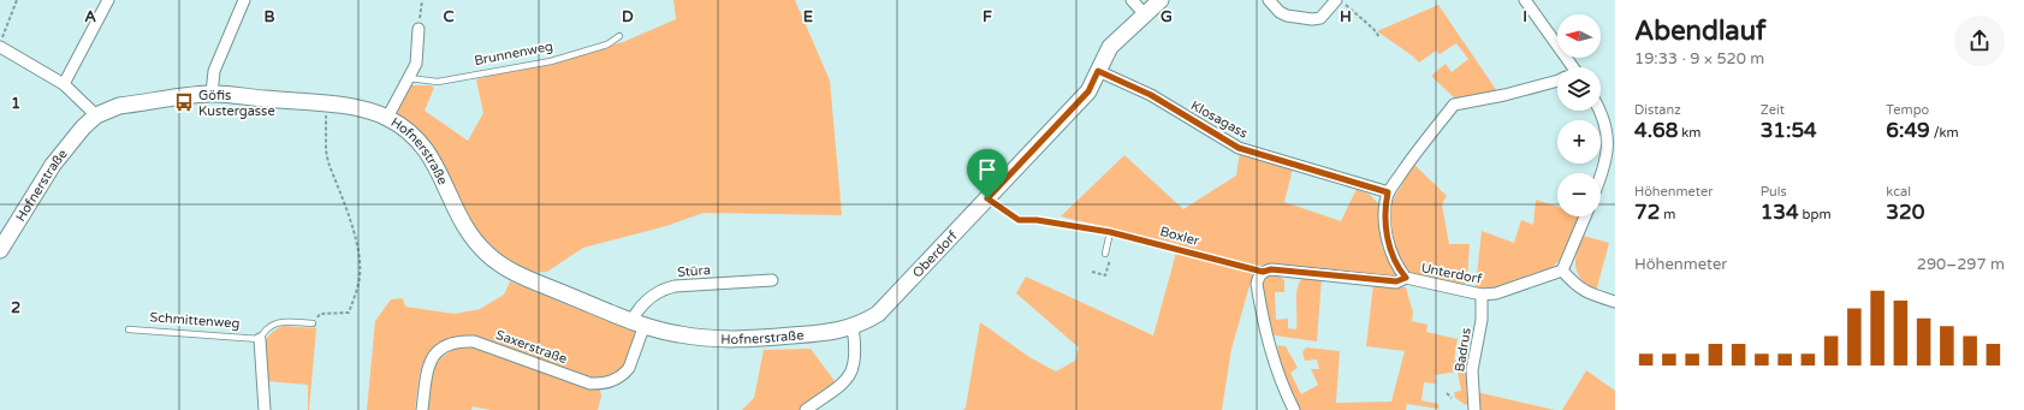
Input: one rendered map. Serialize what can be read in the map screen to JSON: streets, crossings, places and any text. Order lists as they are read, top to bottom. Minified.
{"streets":{"main road":["Hofnerstraße","Oberdorf"],"street":["Klosagass","Boxler","Stüra","Unterdorf","Saxerstraße","Badrus"],"lane":["Brunnenweg","Schmittenweg"]},"crossings":[["Klosagass","Oberdorf"],["Klosagass","Unterdorf"],["Hofnerstraße","Oberdorf"],["Hofnerstraße","Stüra"],["Hofnerstraße","Saxerstraße"],["Boxler","Oberdorf"],["Boxler","Unterdorf"],["Stüra","Saxerstraße"],["Unterdorf","Badrus"]],"places":{"bus stop":["Göfis Kustergasse"]},"north":"left","page":{"heading":["Abendlauf","19:33 · 9 × 520 m"],"map_buttons":["+","−"],"stats":[["Distanz","4.68 km"],["Zeit","31:54"],["Tempo","6:49 /km"],["Höhenmeter","72 m"],["Puls","134 bpm"],["kcal","320"]],"chart":["Höhenmeter","290–297 m"]},"grid":{"columns":["A","B","C","D","E","F","G","H","I"],"rows":["1","2"]}}
